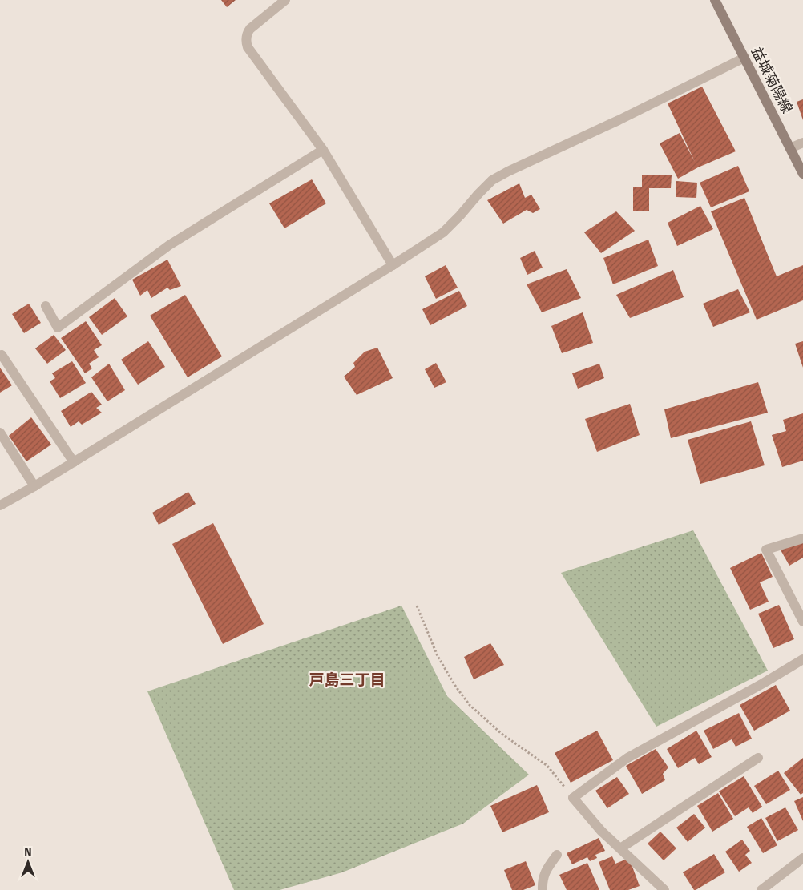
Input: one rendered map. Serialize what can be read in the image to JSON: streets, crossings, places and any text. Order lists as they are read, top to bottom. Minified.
{"streets":{"main road":["益城菊陽線"]},"districts":["戸島三丁目"],"north":"top"}
